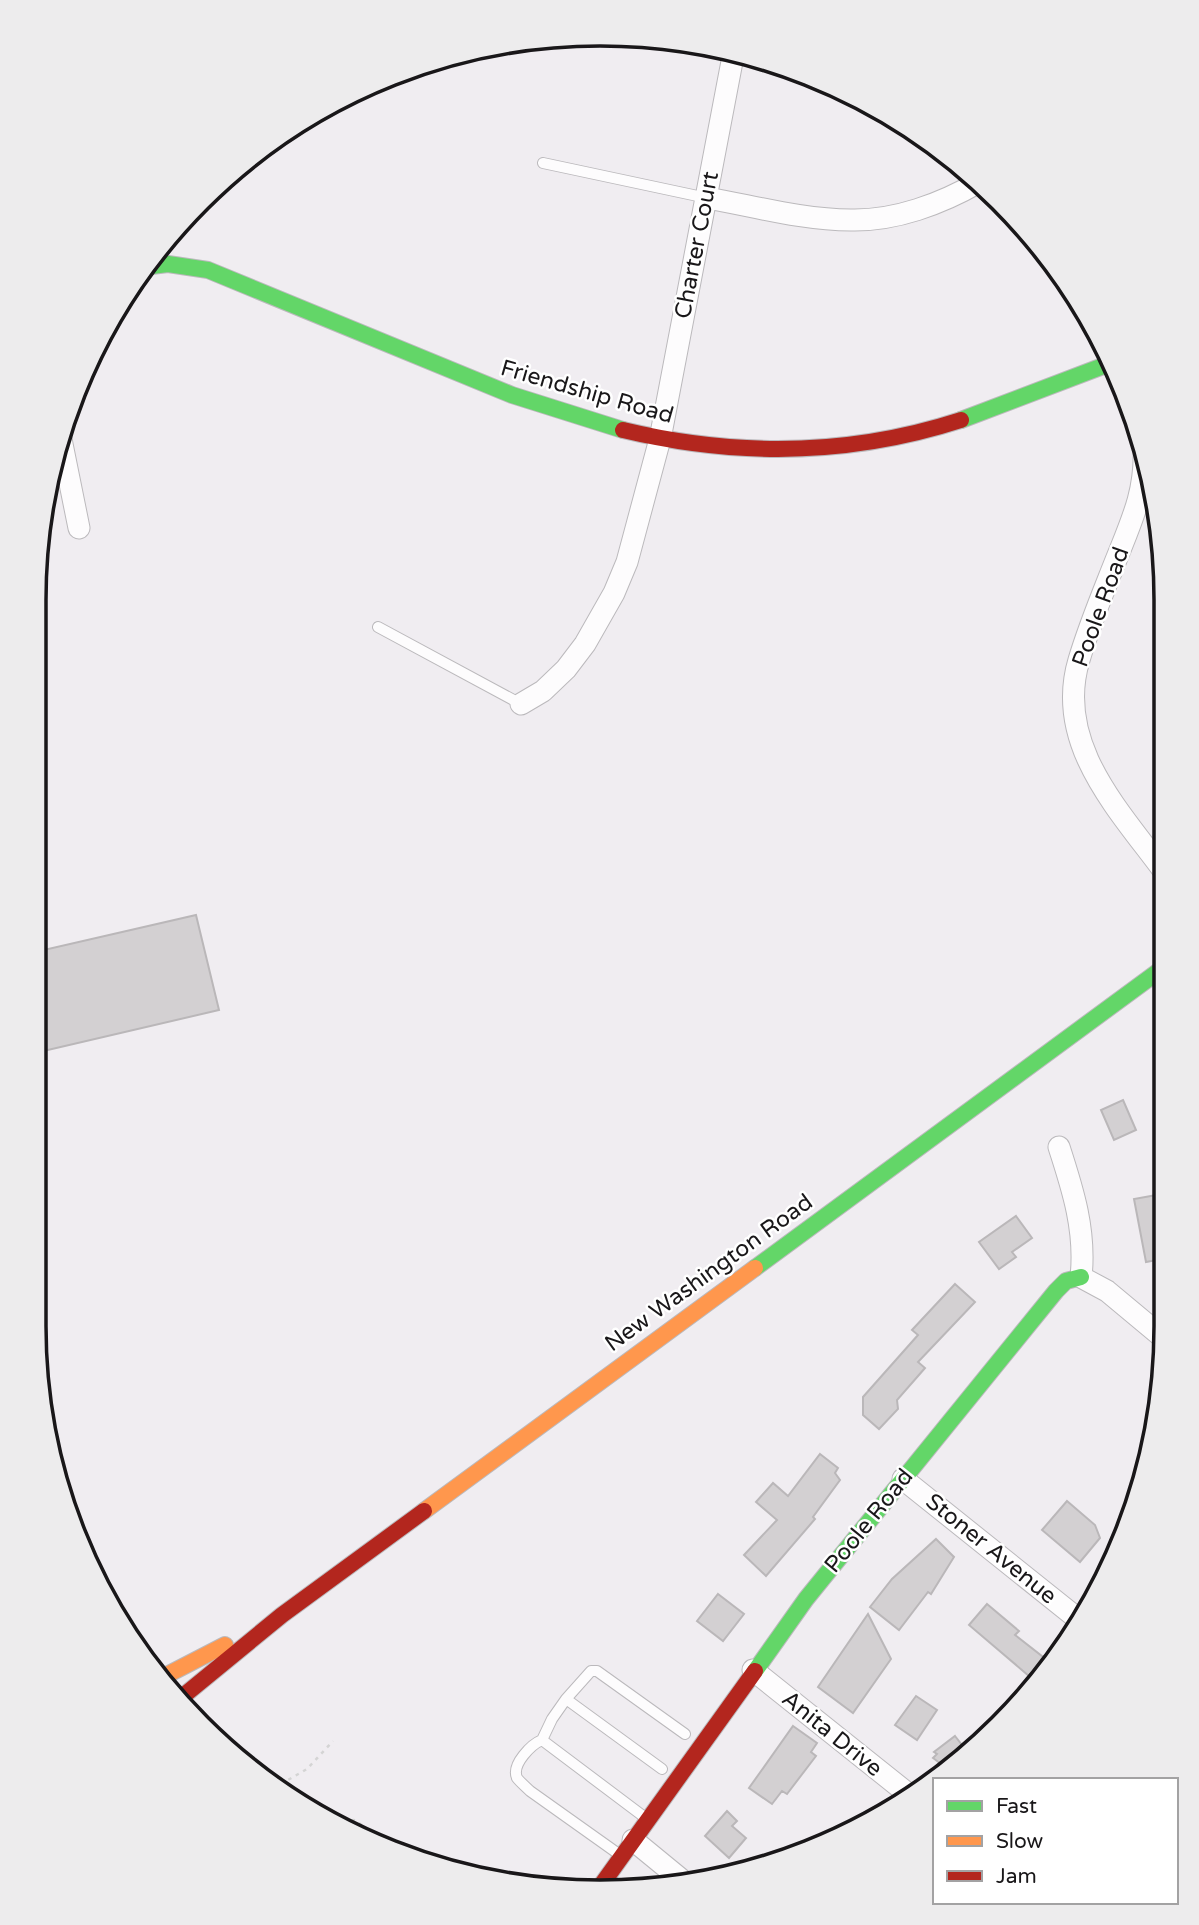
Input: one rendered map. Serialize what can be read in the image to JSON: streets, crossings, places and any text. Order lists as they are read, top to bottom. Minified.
{"streets":{"street":["Charter Court","Friendship Road","Poole Road","New Washington Road","Stoner Avenue","Anita Drive"]},"crossings":[["Charter Court","Friendship Road"],["Poole Road","Stoner Avenue"],["Poole Road","Anita Drive"]],"legend":["Fast","Slow","Jam"]}
